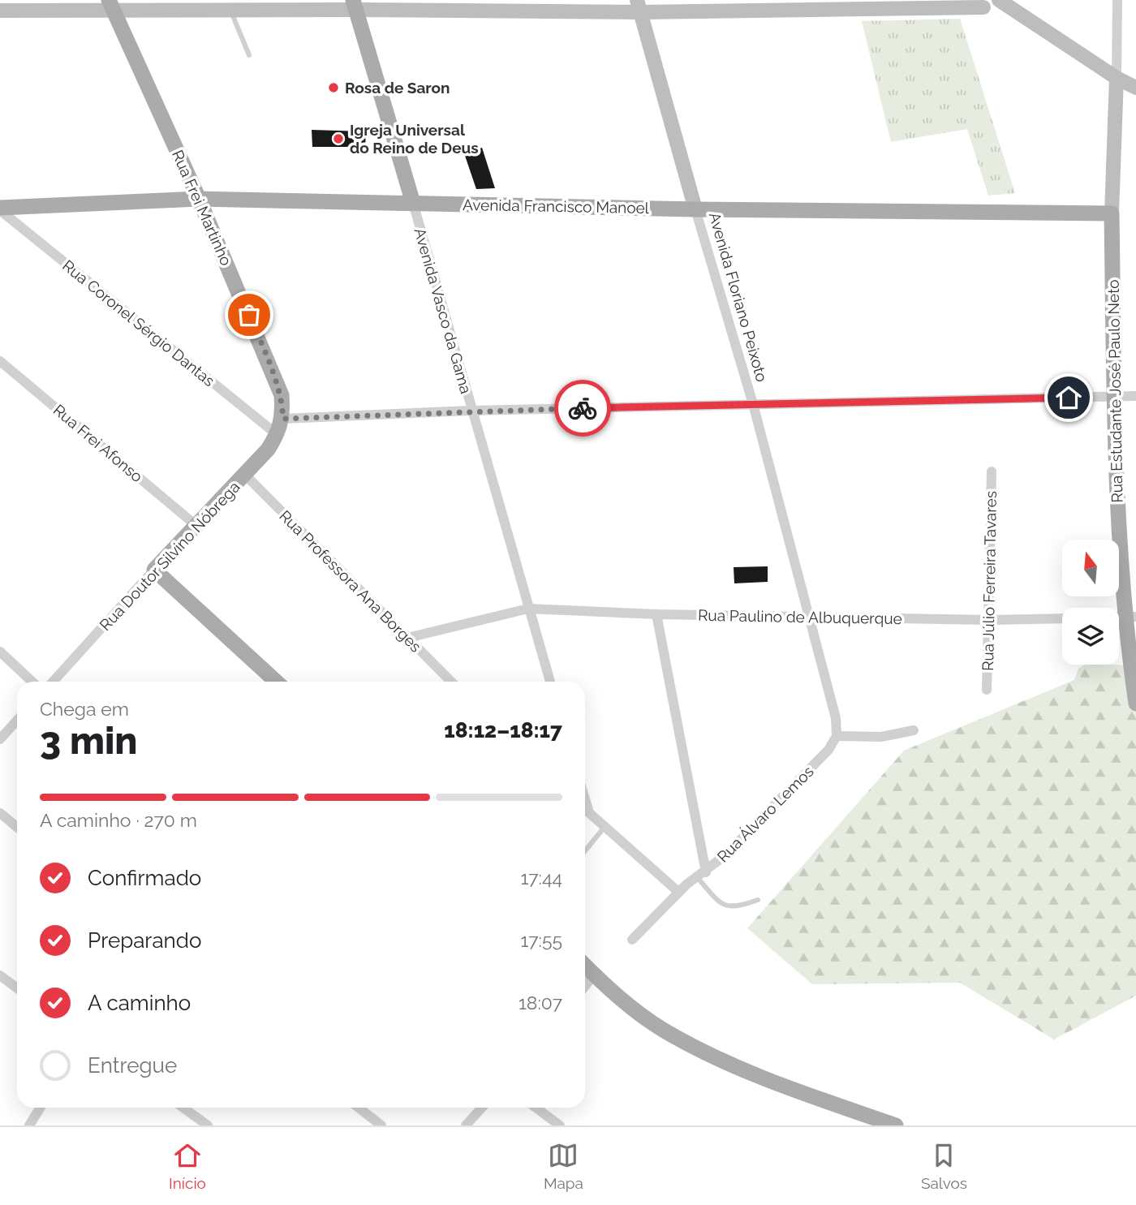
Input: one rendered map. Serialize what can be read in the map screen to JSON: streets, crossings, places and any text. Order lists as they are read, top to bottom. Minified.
{"streets":{"main road":["Avenida Francisco Manoel","Rua Frei Martinho","Avenida Vasco da Gama","Rua Estudante José Paulo Neto","Rua Doutor Silvino Nóbrega"],"street":["Avenida Floriano Peixoto","Rua Coronel Sérgio Dantas","Rua Frei Afonso","Rua Professora Ana Borges","Rua Júlio Ferreira Tavares","Rua Paulino de Albuquerque","Rua Álvaro Lemos"]},"crossings":[["Avenida Francisco Manoel","Rua Frei Martinho"],["Avenida Francisco Manoel","Avenida Floriano Peixoto"],["Avenida Francisco Manoel","Avenida Vasco da Gama"],["Avenida Francisco Manoel","Rua Coronel Sérgio Dantas"],["Avenida Francisco Manoel","Rua Estudante José Paulo Neto"],["Rua Frei Martinho","Rua Doutor Silvino Nóbrega"],["Avenida Floriano Peixoto","Rua Paulino de Albuquerque"],["Avenida Floriano Peixoto","Rua Álvaro Lemos"],["Avenida Vasco da Gama","Rua Paulino de Albuquerque"],["Rua Coronel Sérgio Dantas","Rua Doutor Silvino Nóbrega"],["Rua Frei Afonso","Rua Doutor Silvino Nóbrega"],["Rua Doutor Silvino Nóbrega","Rua Professora Ana Borges"],["Rua Professora Ana Borges","Rua Paulino de Albuquerque"],["Rua Júlio Ferreira Tavares","Rua Paulino de Albuquerque"]],"places":["Rosa de Saron","Igreja Universal do Reino de Deus"],"north":"top","page":{"heading":["3 min","Chega em","18:12–18:17"],"bar":"A caminho · 270 m","list":[["Confirmado","17:44"],["Preparando","17:55"],["A caminho","18:07"],"Entregue"],"tabs":["Início","Mapa","Salvos"]}}
